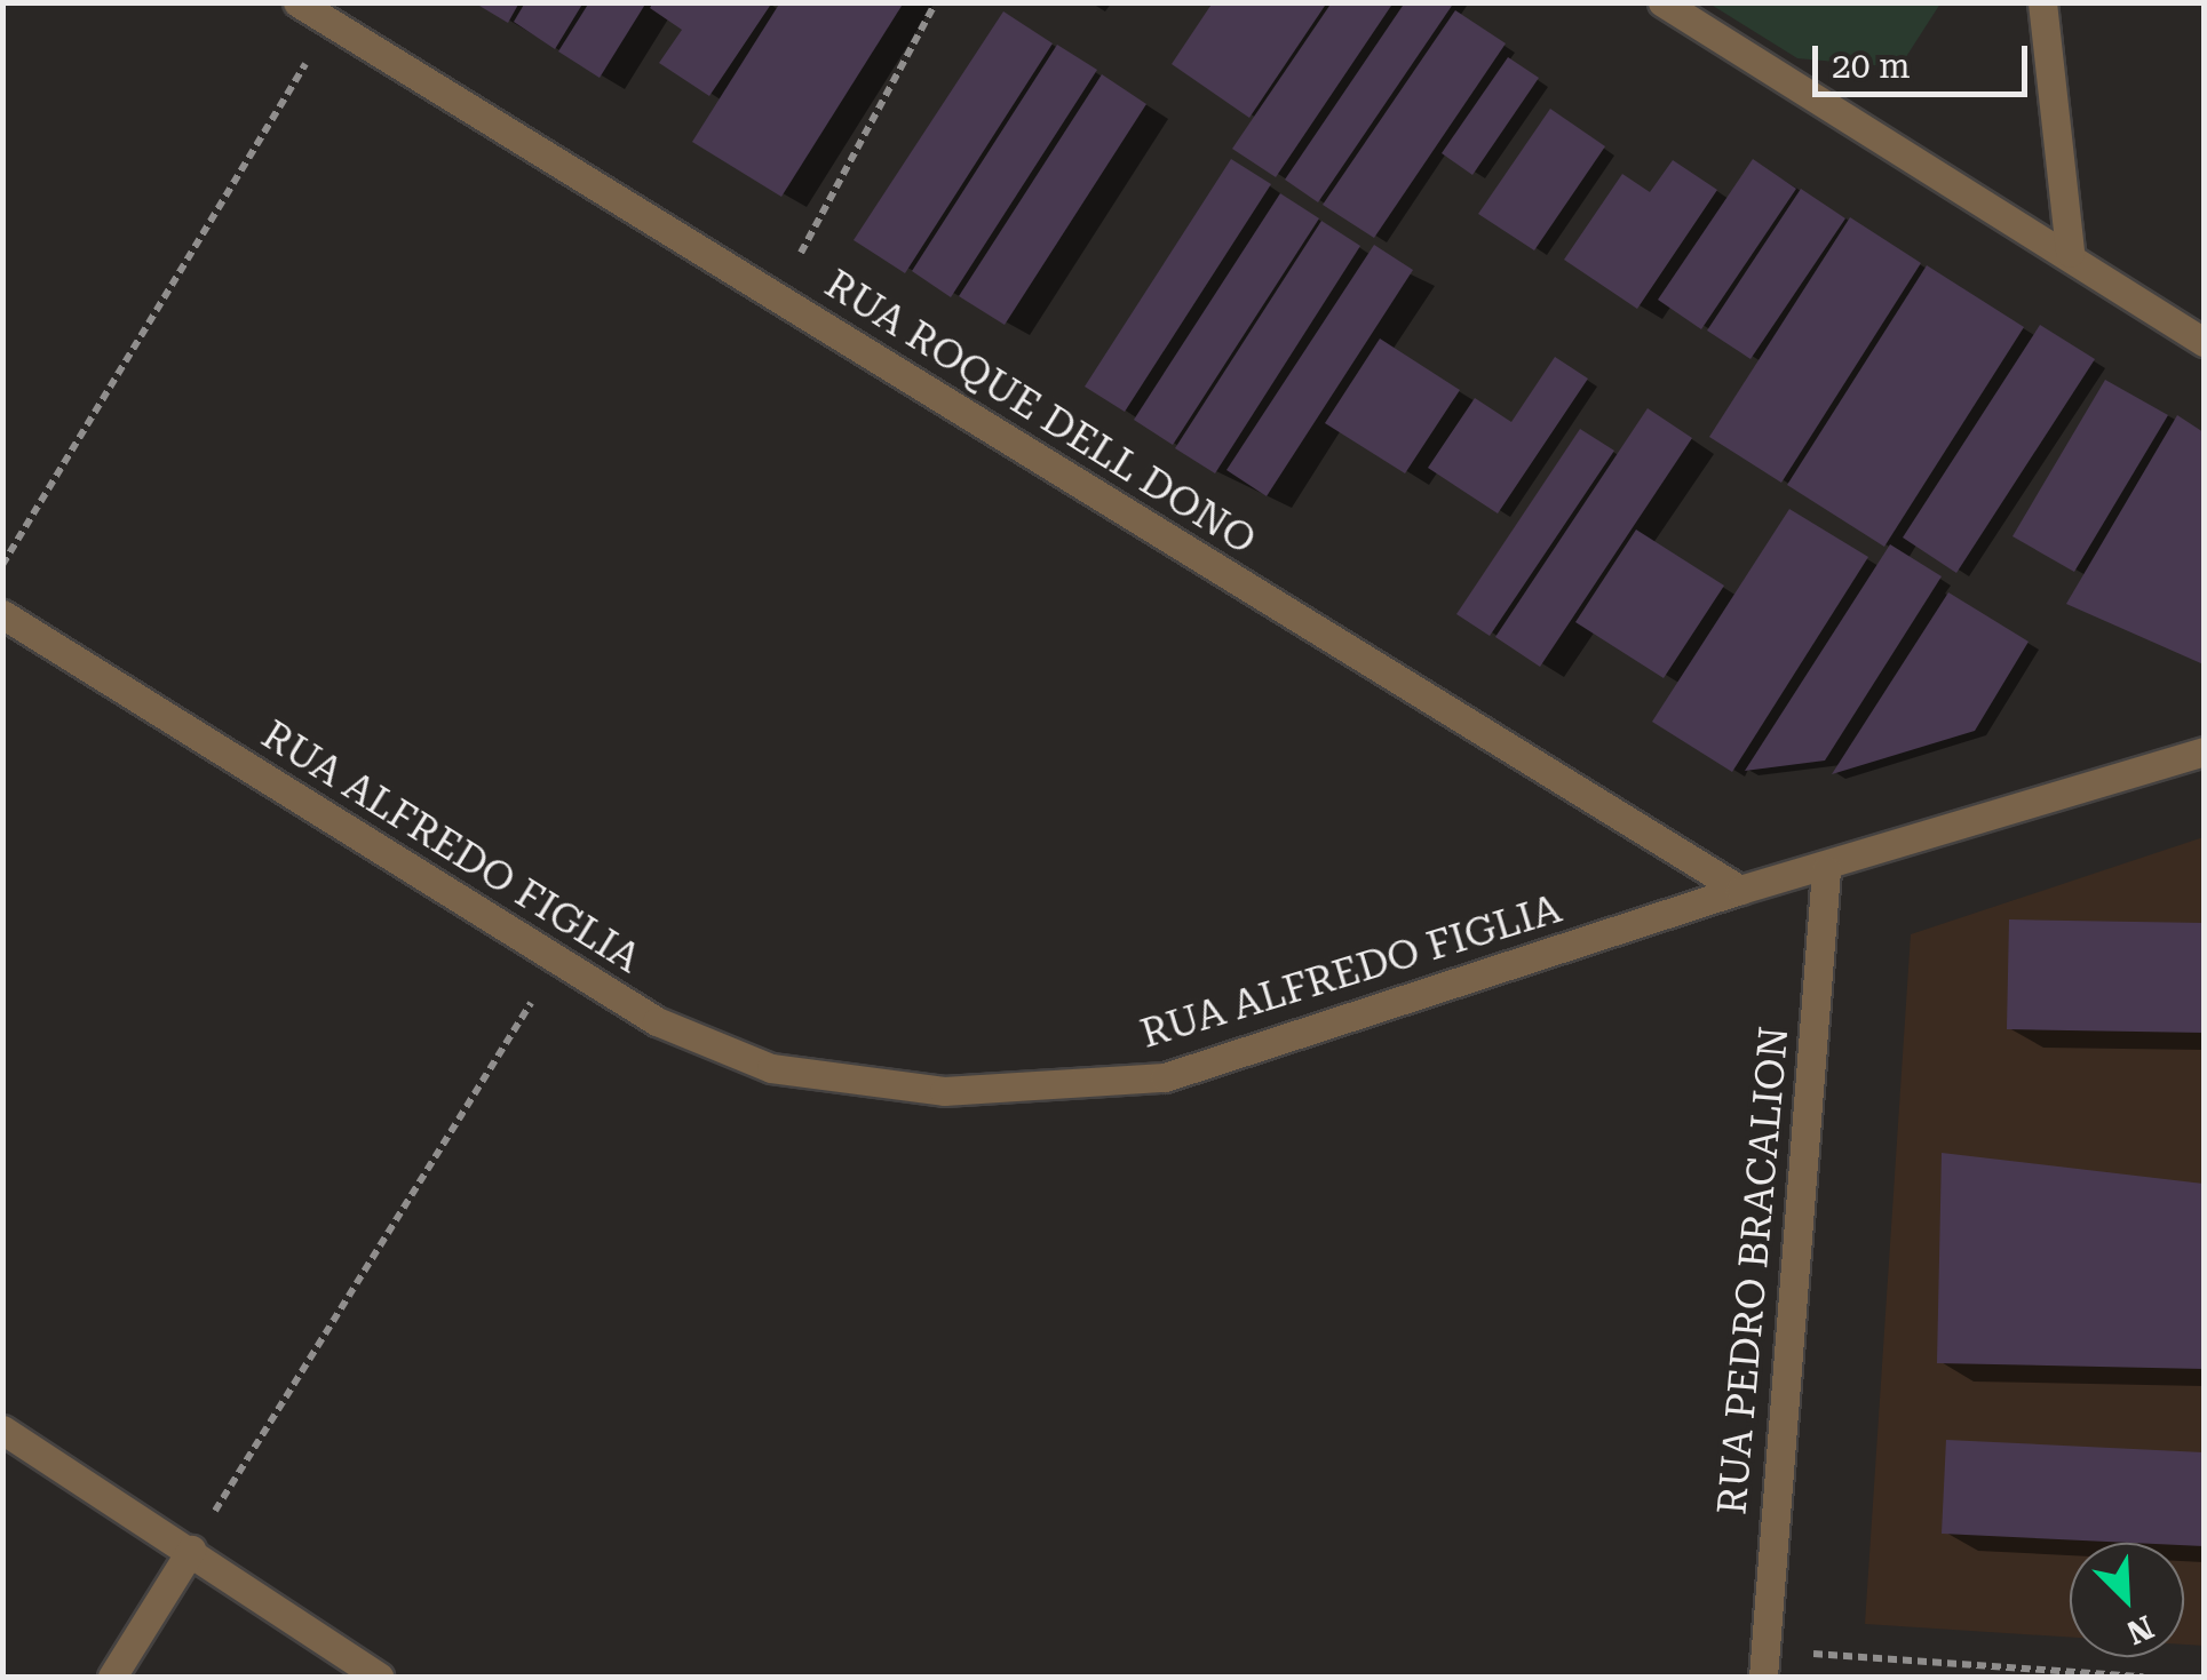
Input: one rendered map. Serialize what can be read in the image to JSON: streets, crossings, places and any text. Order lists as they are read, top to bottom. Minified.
{"streets":{"street":["RUA ROQUE DELL DONO","RUA ALFREDO FIGLIA","RUA PEDRO BRACALION"]},"crossings":[["RUA ROQUE DELL DONO","RUA ALFREDO FIGLIA"],["RUA ALFREDO FIGLIA","RUA PEDRO BRACALION"]],"scale_bar":"20 m","north":"bottom right"}
